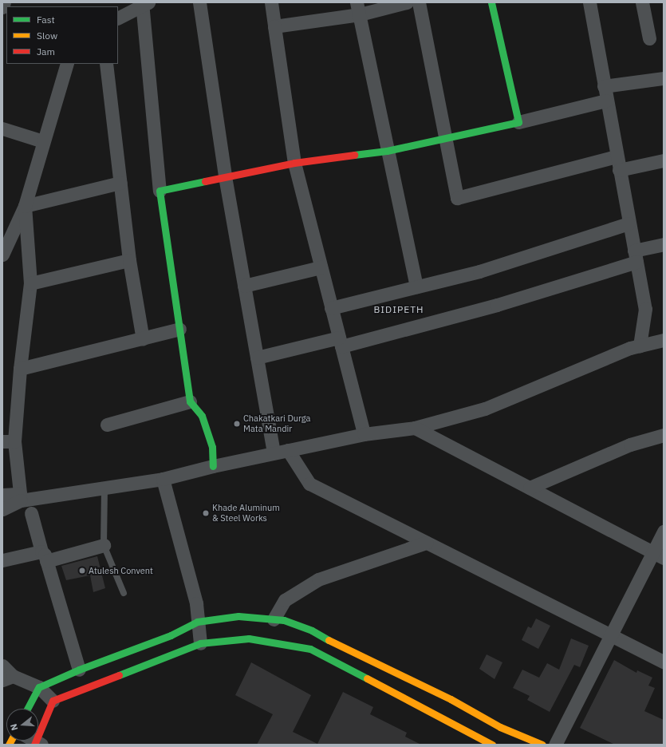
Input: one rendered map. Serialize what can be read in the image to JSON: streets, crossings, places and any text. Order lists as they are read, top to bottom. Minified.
{"districts":["BIDIPETH"],"places":["Chakatkari Durga Mata Mandir","Khade Aluminum & Steel Works","Atulesh Convent"],"legend":["Fast","Slow","Jam"],"north":"left"}
